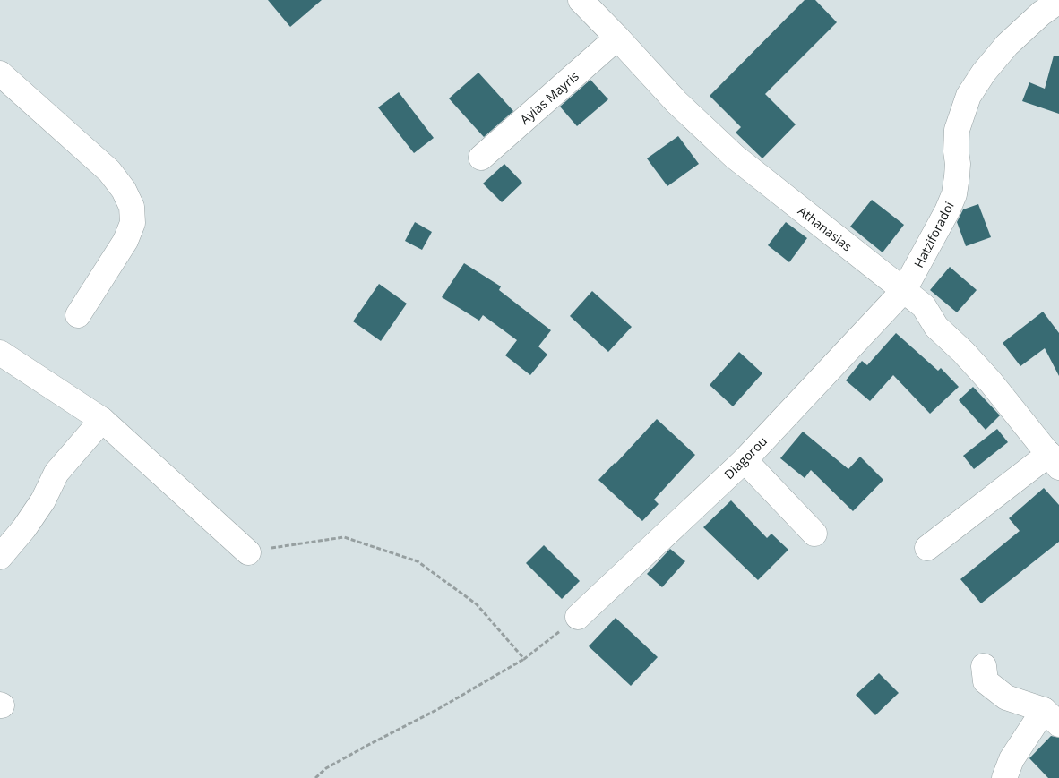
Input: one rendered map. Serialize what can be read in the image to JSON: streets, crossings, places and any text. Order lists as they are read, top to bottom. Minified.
{"streets":{"street":["Ayias Mayris","Athanasias","Hatziforadoi","Diagorou"]},"crossings":[["Ayias Mayris","Athanasias"],["Athanasias","Hatziforadoi"],["Athanasias","Diagorou"],["Hatziforadoi","Diagorou"]]}
